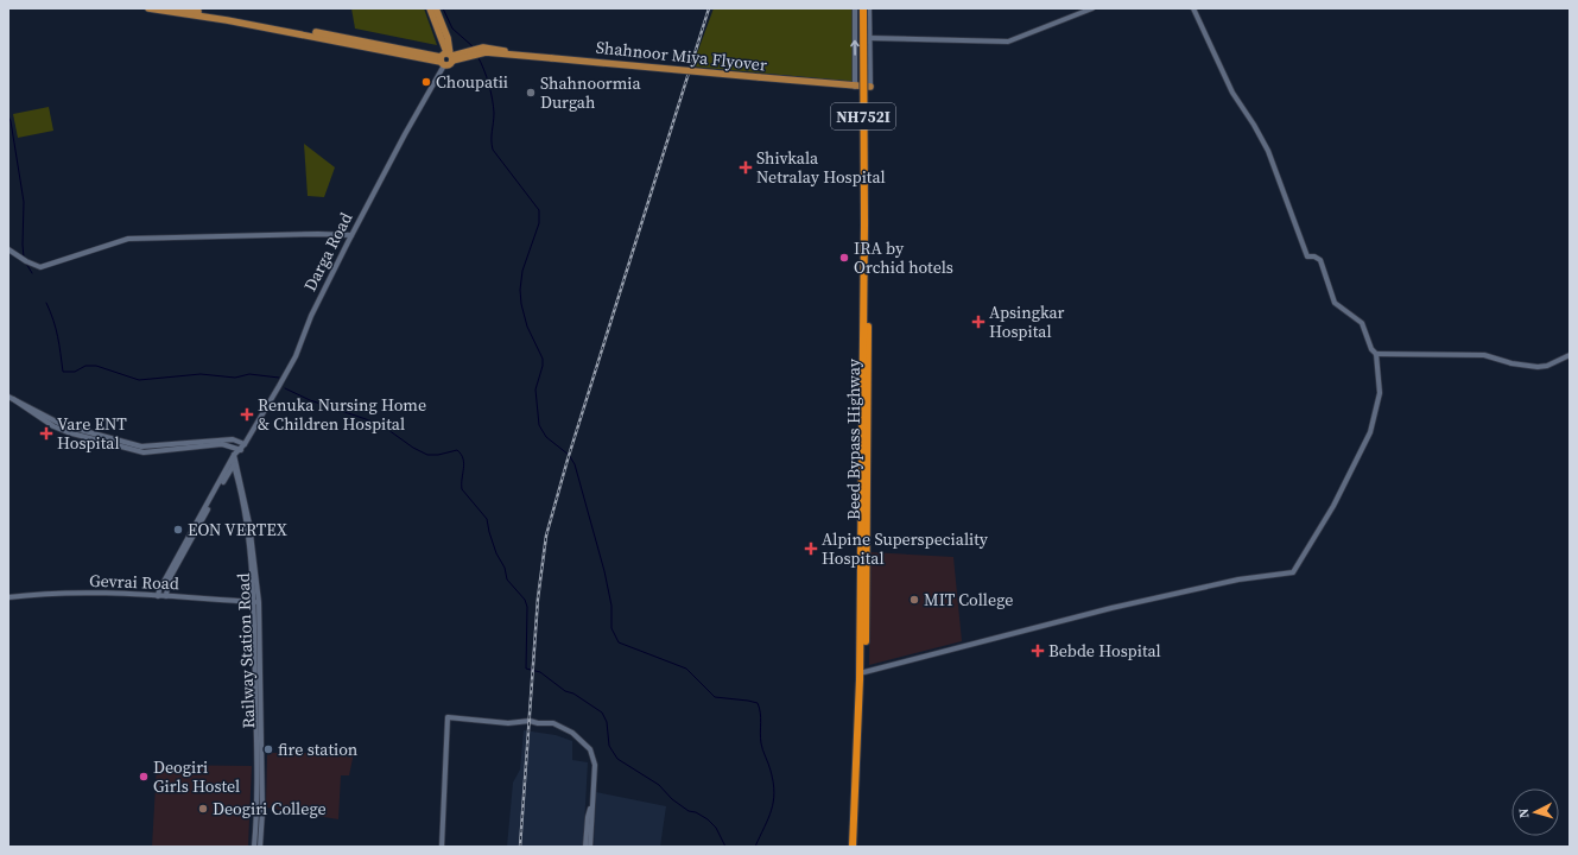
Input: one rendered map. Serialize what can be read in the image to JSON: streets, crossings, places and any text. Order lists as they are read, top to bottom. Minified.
{"streets":{"highway":["NH752I","Beed Bypass Highway"],"main road":["Shahnoor Miya Flyover"],"street":["Darga Road","Gevrai Road","Railway Station Road"]},"crossings":[["Shahnoor Miya Flyover","Darga Road"],["Darga Road","Gevrai Road"],["Darga Road","Railway Station Road"],["Gevrai Road","Railway Station Road"]],"places":{"other":["Choupatii","Shahnoormia Durgah","IRA by Orchid hotels","EON VERTEX","MIT College","fire station","Deogiri Girls Hostel","Deogiri College"],"health":["Shivkala Netralay Hospital","Apsingkar Hospital","Renuka Nursing Home & Children Hospital","Vare ENT Hospital","Alpine Superspeciality Hospital","Bebde Hospital"]},"north":"left"}
